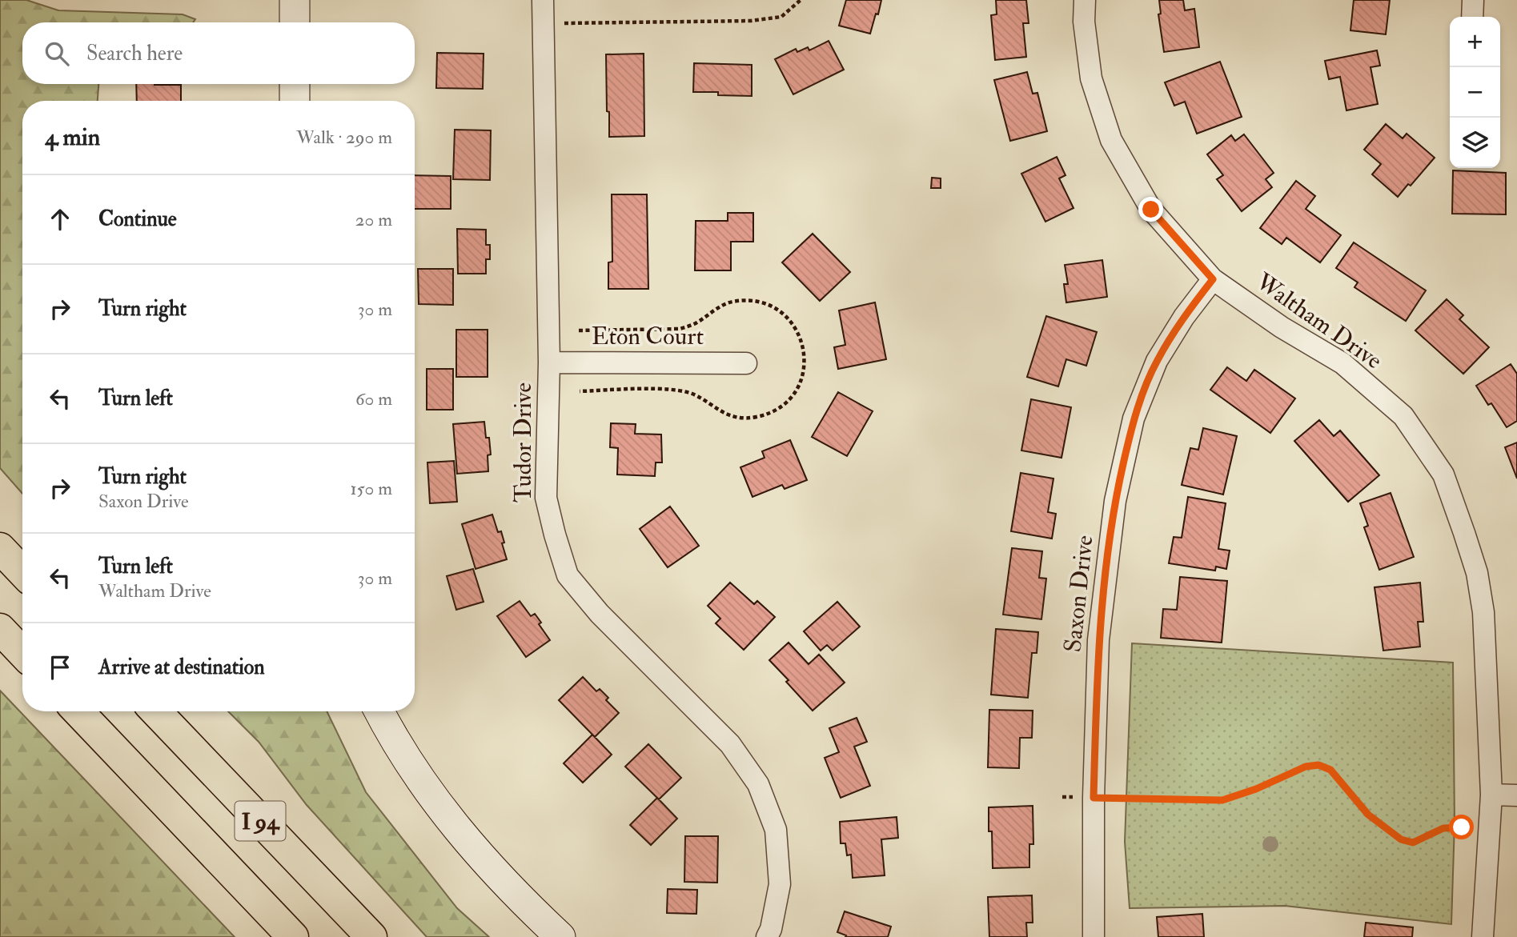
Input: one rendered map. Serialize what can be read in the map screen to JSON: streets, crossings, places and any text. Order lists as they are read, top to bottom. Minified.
{"streets":{"highway":["I 94"],"street":["Waltham Drive","Eton Court","Tudor Drive","Saxon Drive"]},"crossings":[["Waltham Drive","Saxon Drive"],["Eton Court","Tudor Drive"]],"page":{"map_buttons":["+","−"],"search":"Search here","heading":["4 min","Walk · 290 m"],"list":[["Continue","20 m"],["Turn right","30 m"],["Turn left","60 m"],["Turn right","Saxon Drive","150 m"],["Turn left","Waltham Drive","30 m"],"Arrive at destination"]}}
